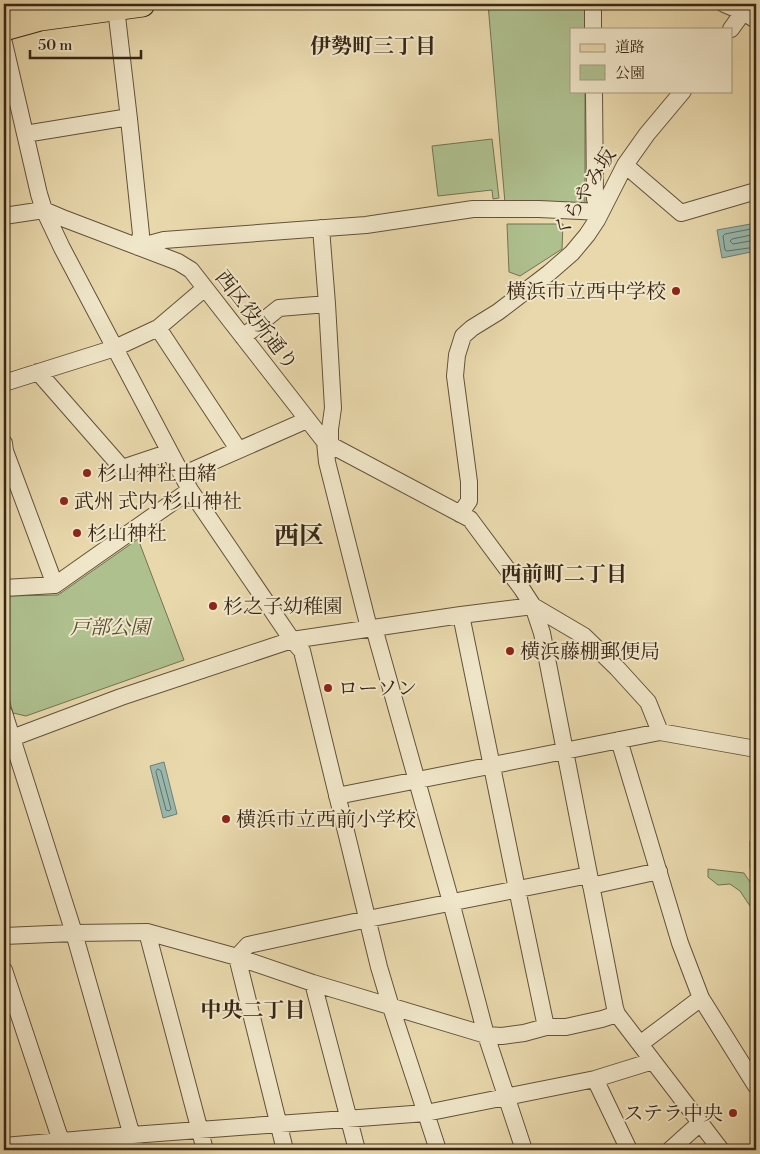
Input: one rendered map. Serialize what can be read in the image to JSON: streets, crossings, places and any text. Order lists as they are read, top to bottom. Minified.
{"streets":{"street":["くらやみ坂","西区役所通り"]},"crossings":[["くらやみ坂","西区役所通り"]],"districts":["伊勢町三丁目","西区","西前町二丁目","中央二丁目"],"parks":["戸部公園"],"places":["横浜市立西中学校","杉山神社由緒","武州 式内 杉山神社","杉山神社","杉之子幼稚園","横浜藤棚郵便局","ローソン","横浜市立西前小学校","ステラ中央"],"legend":["道路","公園"],"scale_bar":"50 m"}
